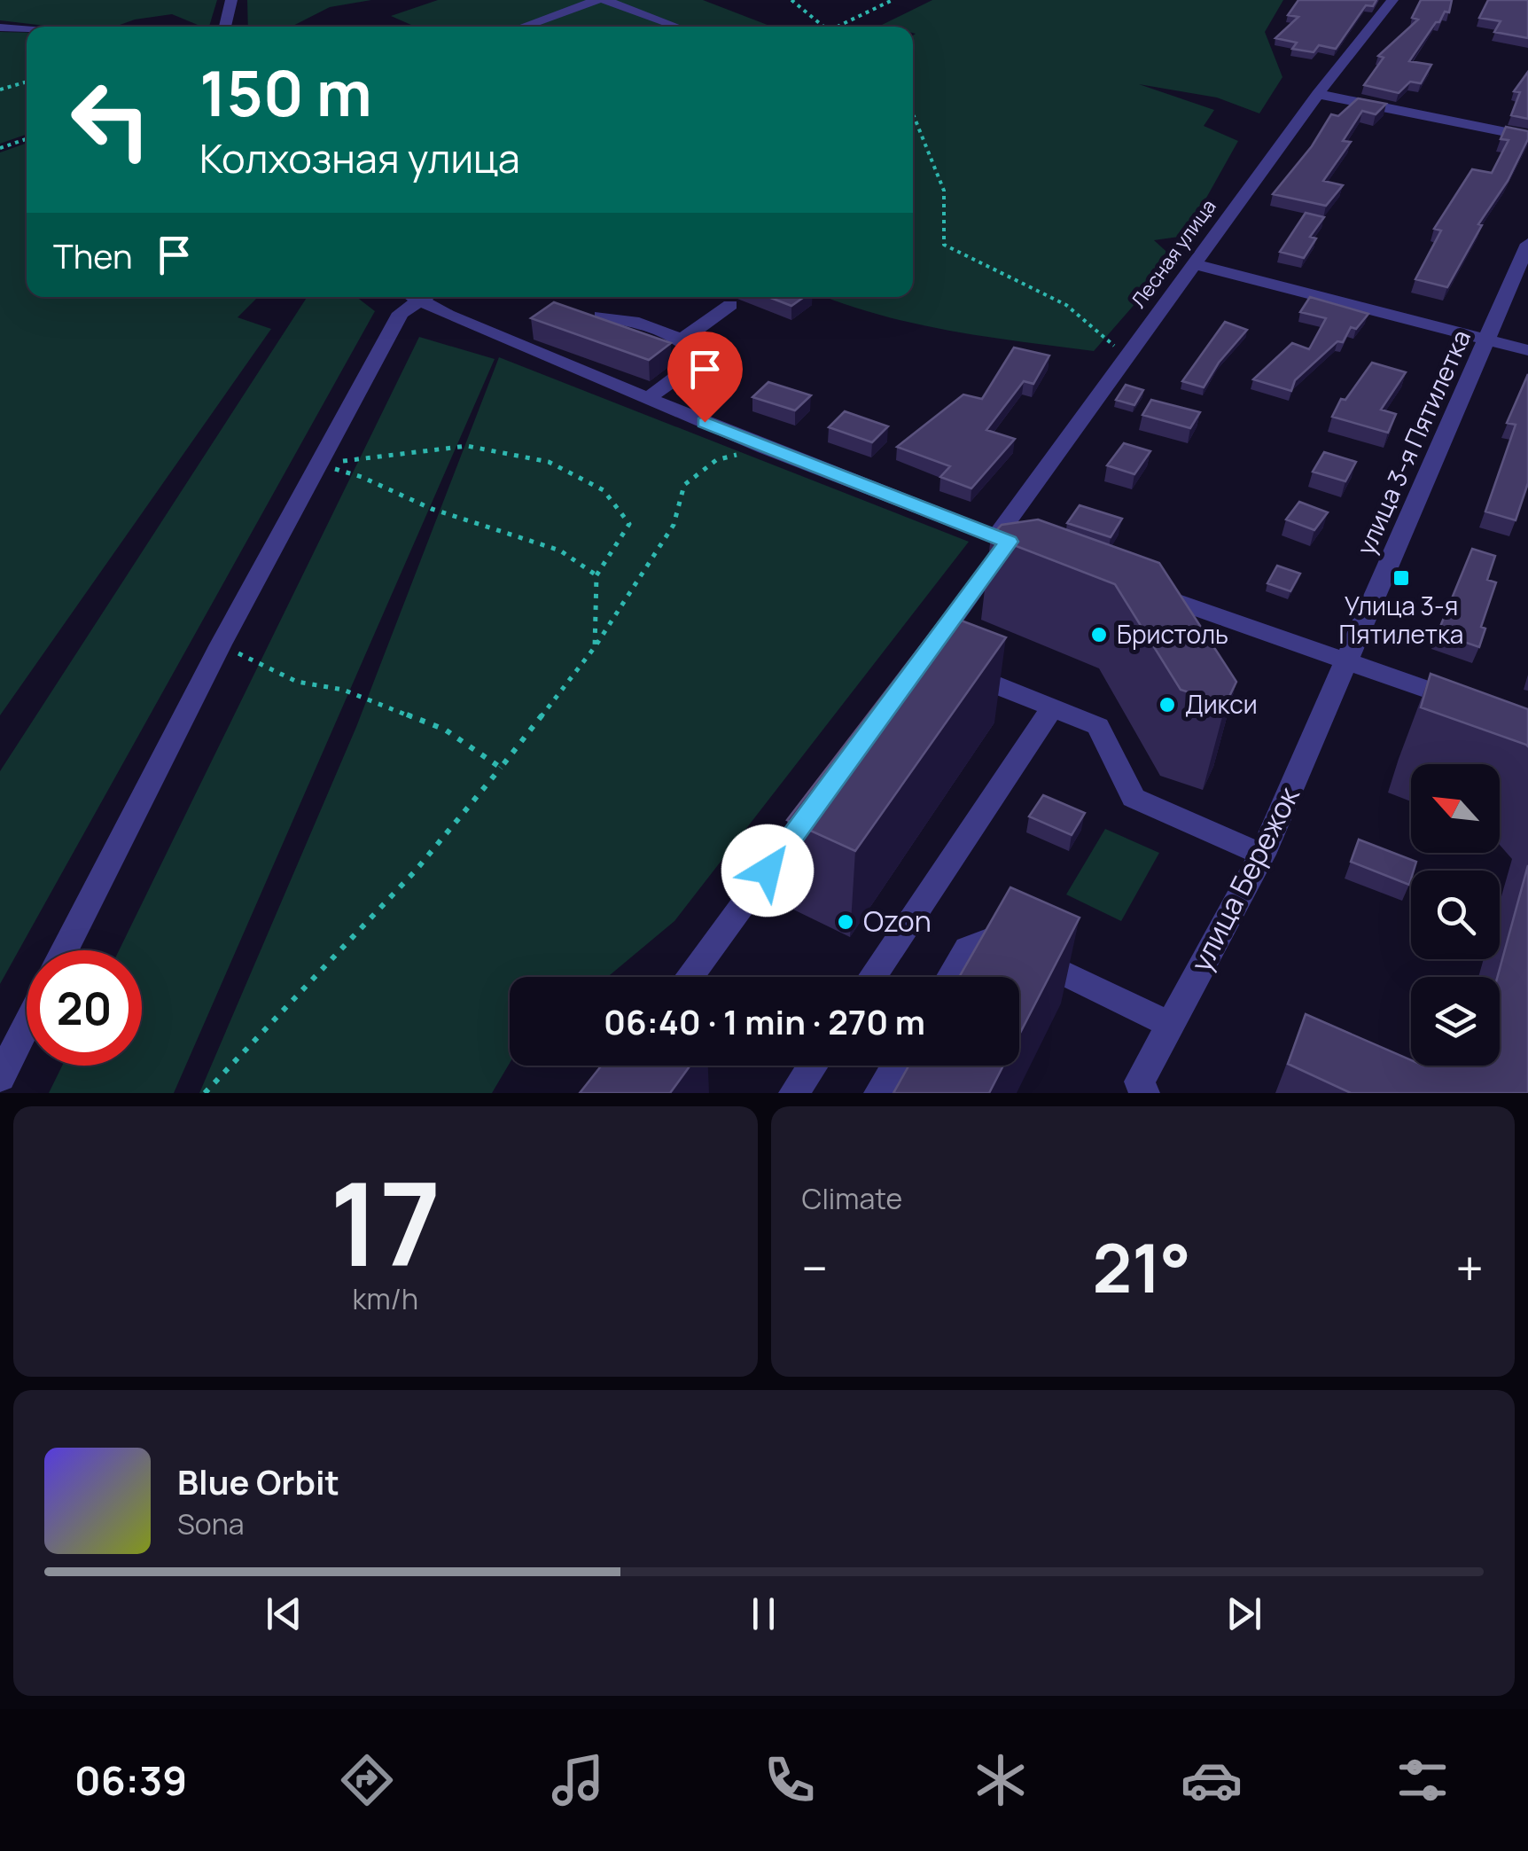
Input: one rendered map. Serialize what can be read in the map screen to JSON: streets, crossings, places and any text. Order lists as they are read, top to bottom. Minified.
{"streets":{"street":["Лесная улица","улица 3-я Пятилетка","улица Бережок"]},"crossings":[["улица 3-я Пятилетка","улица Бережок"]],"places":{"transit":["Улица 3-я Пятилетка"],"other":["Бристоль","Дикси","Ozon"]},"north":"top left","page":{"turn":["150 m","Колхозная улица"],"then":"Then","limit":"20","trip":"06:40 · 1 min · 270 m","tile":[["17","km/h"],"Climate"],"heat":["−","21°","+"],"song":["Blue Orbit","Sona"],"tabs":"06:39"}}
